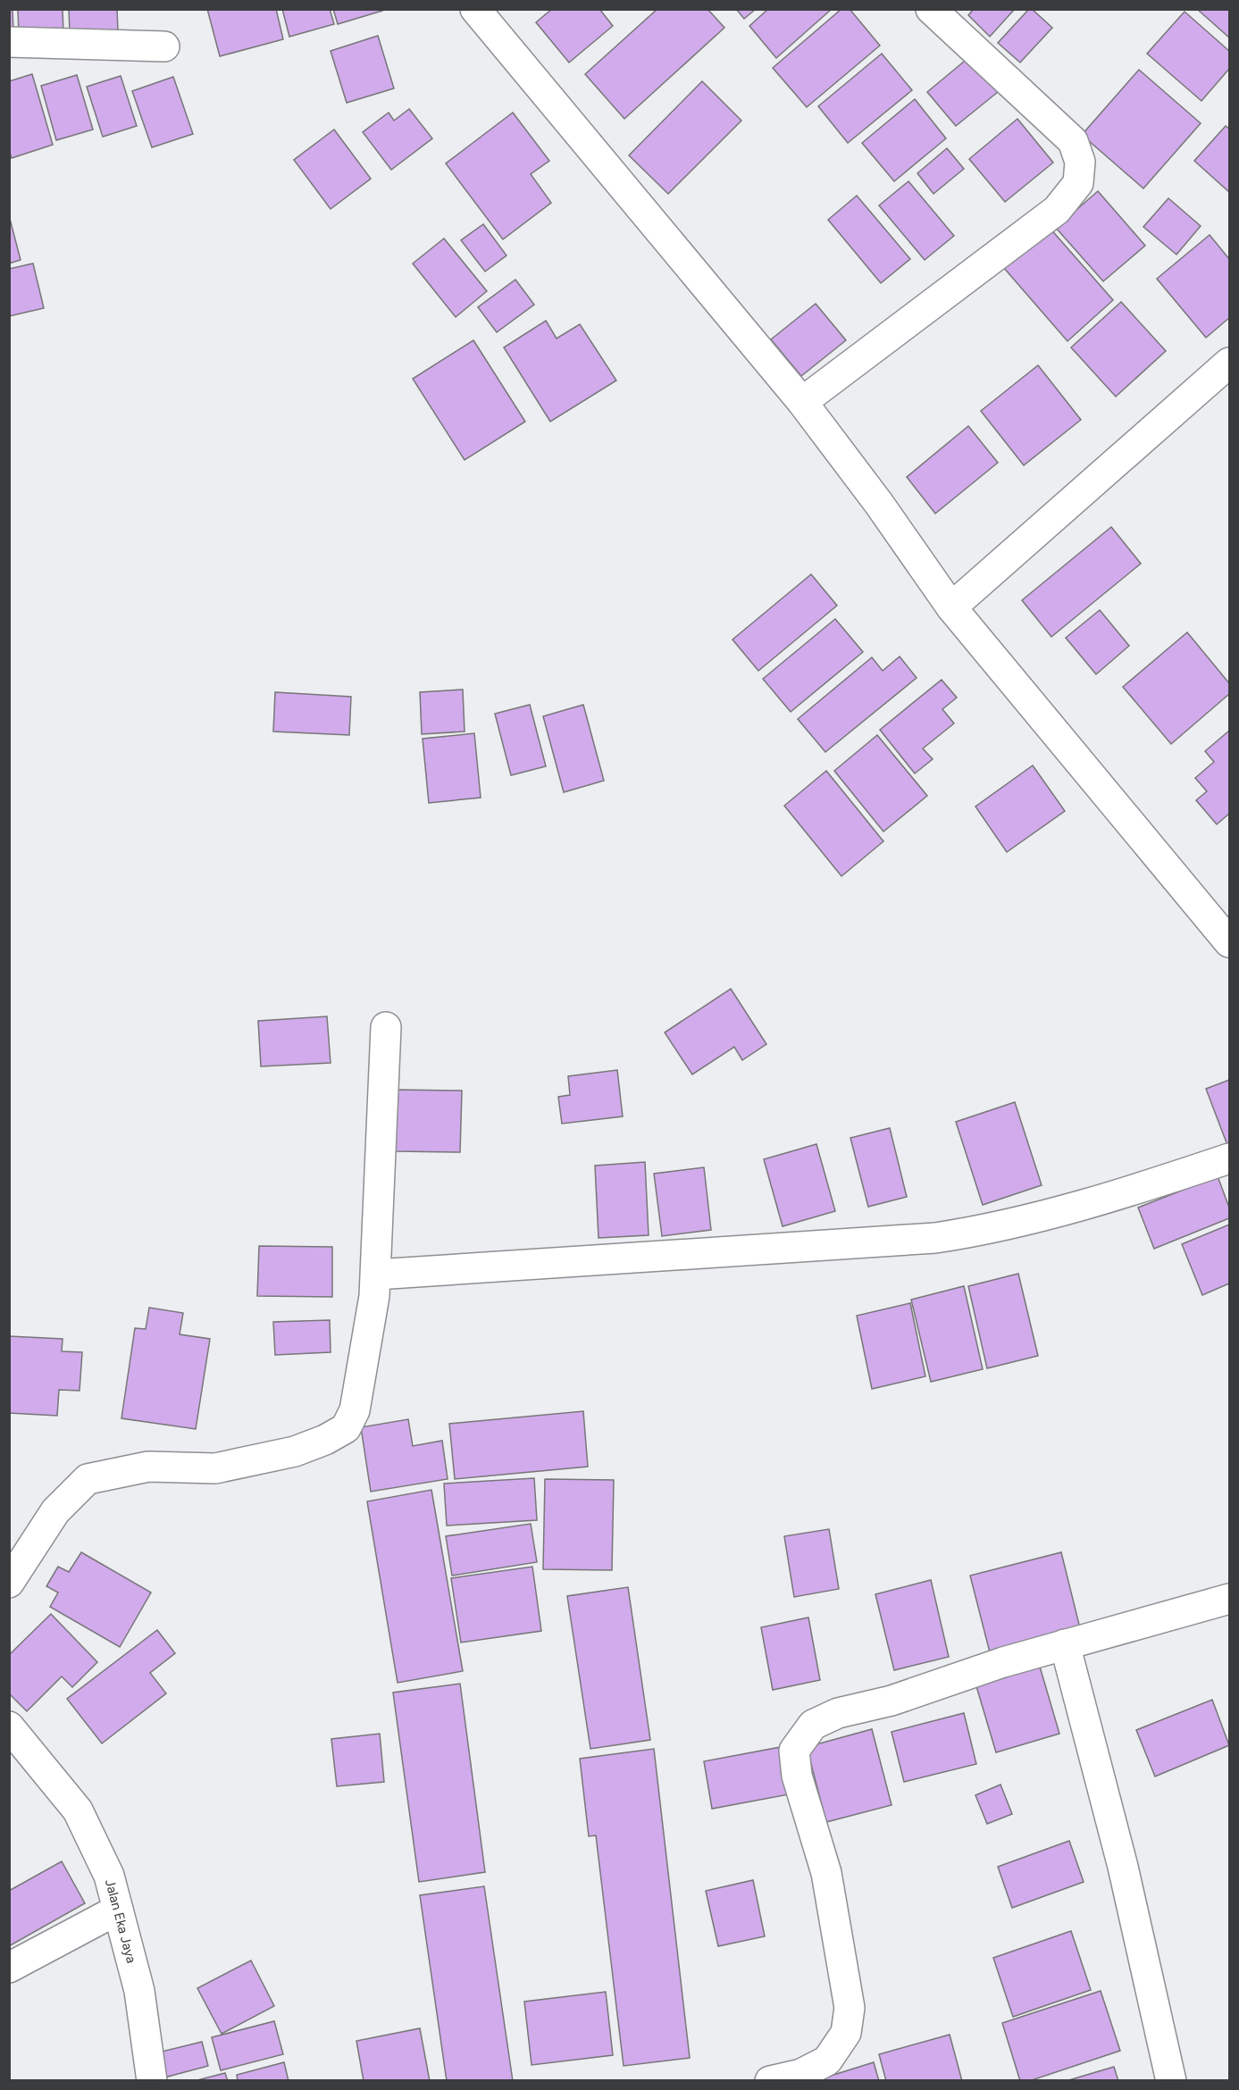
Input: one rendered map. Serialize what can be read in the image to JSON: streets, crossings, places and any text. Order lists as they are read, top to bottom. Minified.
{"streets":{"street":["Jalan Eka Jaya"]}}
